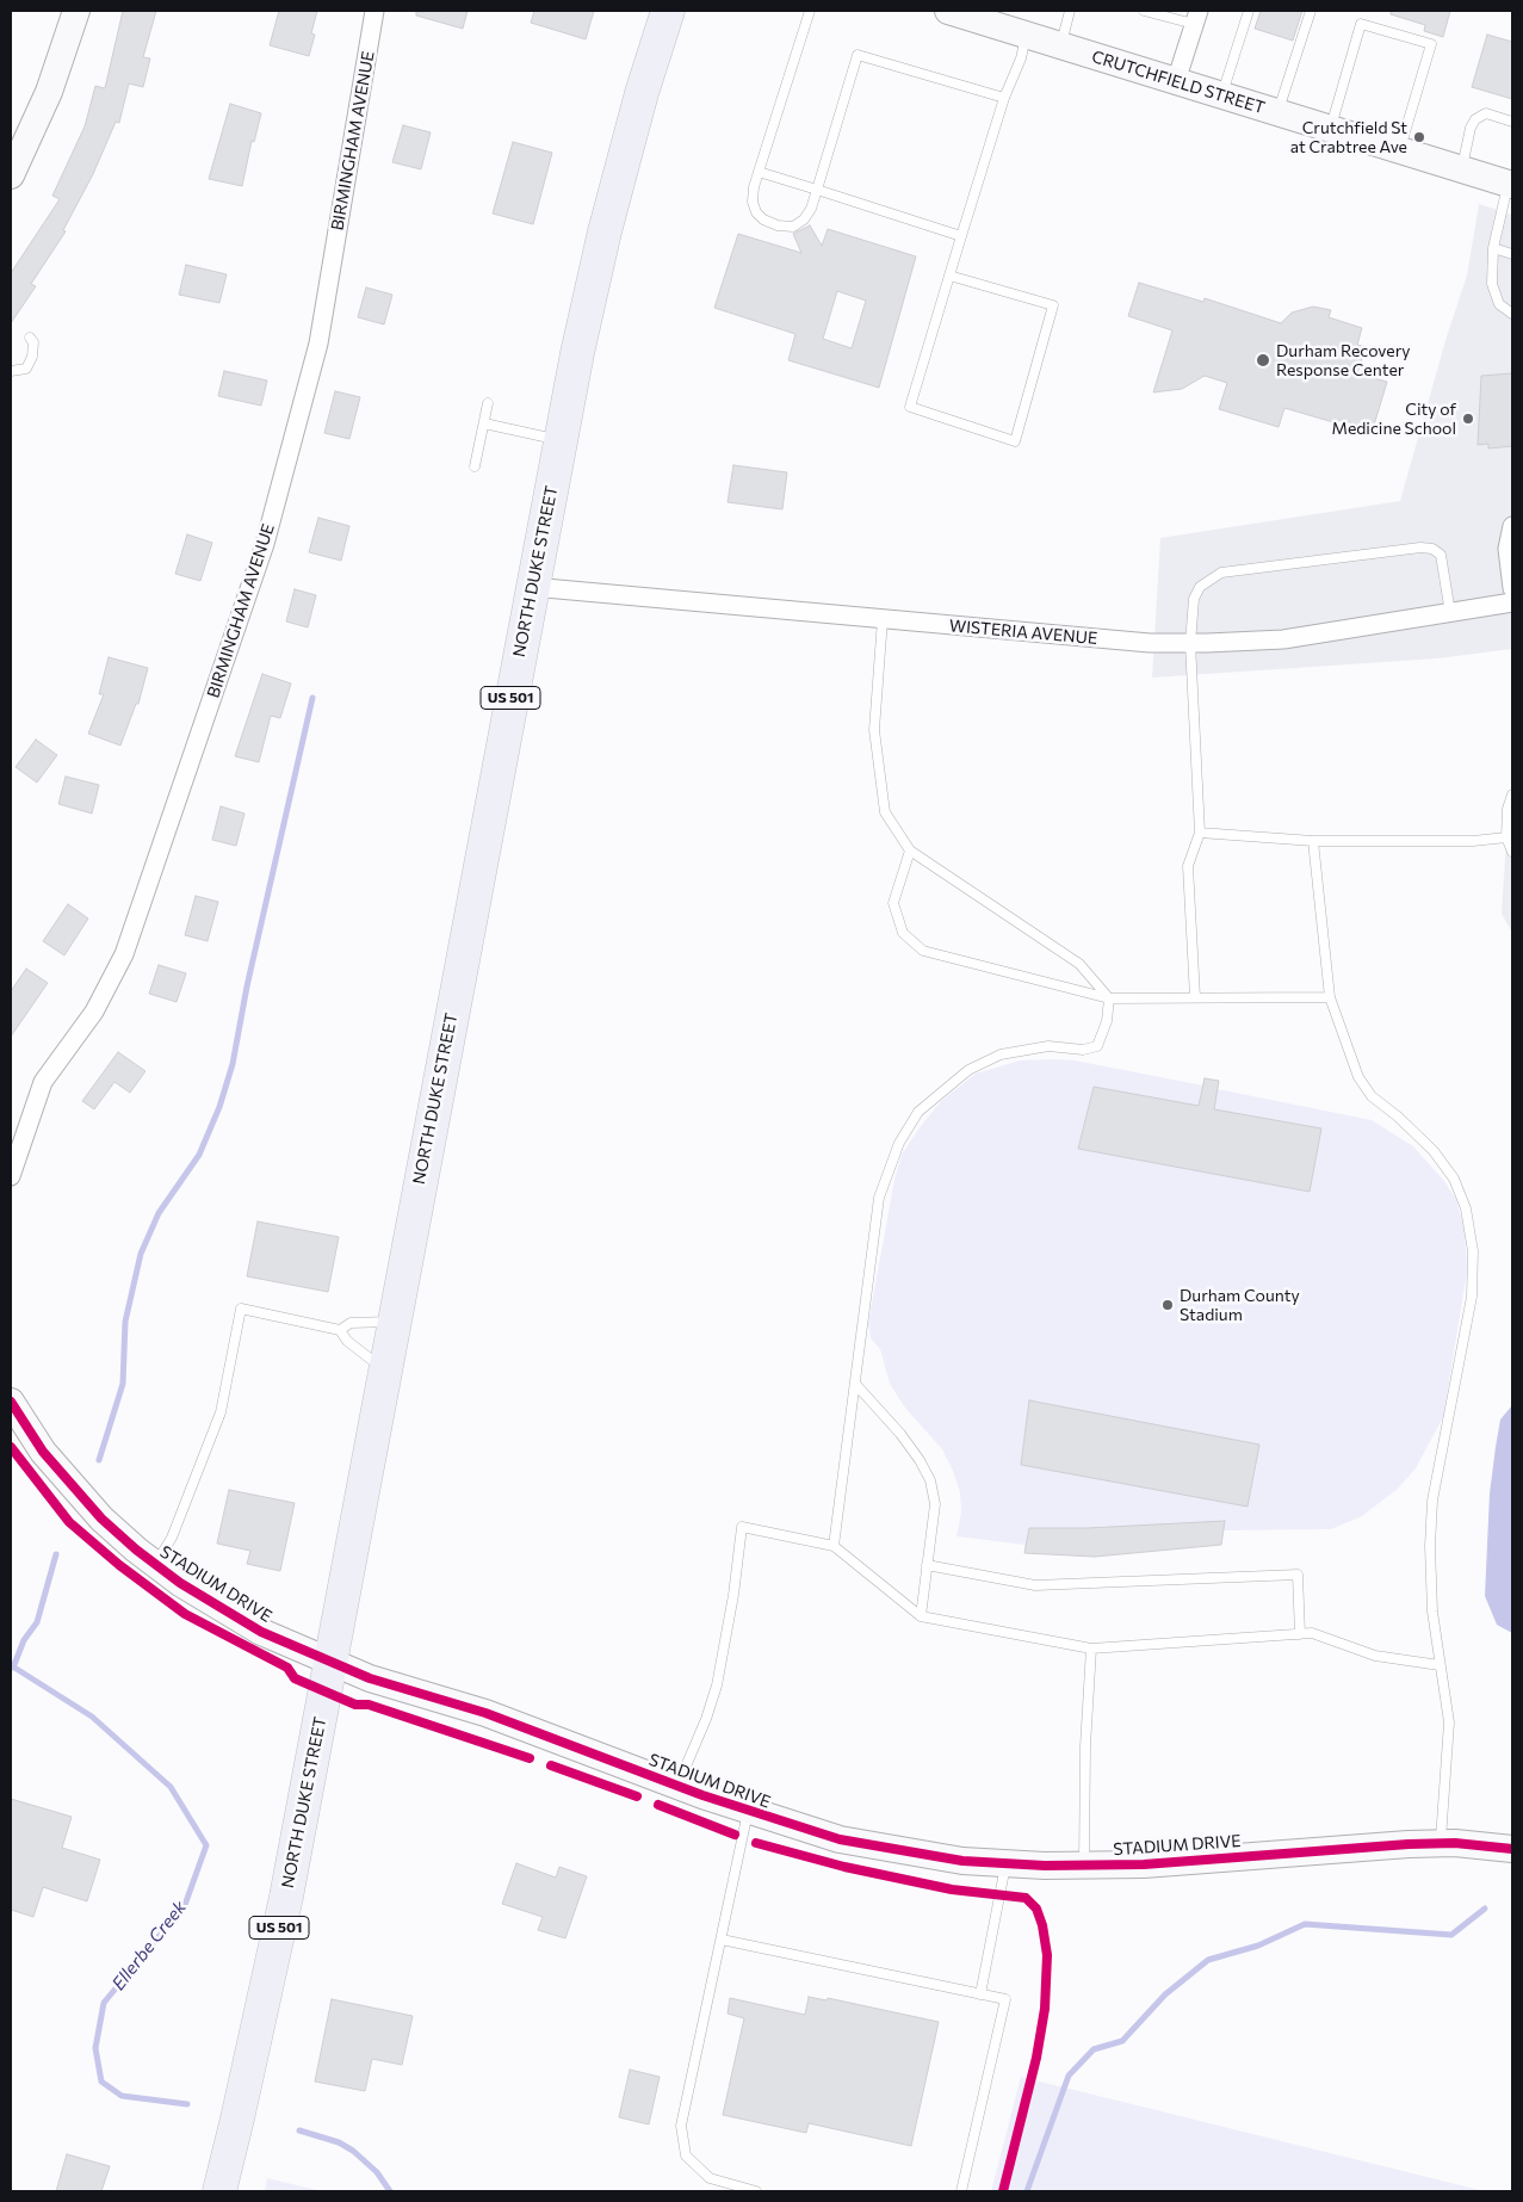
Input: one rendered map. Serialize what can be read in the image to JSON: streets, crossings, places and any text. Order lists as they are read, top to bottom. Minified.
{"streets":{"highway":["NORTH DUKE STREET","US 501"],"street":["CRUTCHFIELD STREET","BIRMINGHAM AVENUE","WISTERIA AVENUE","STADIUM DRIVE"]},"crossings":[["NORTH DUKE STREET","WISTERIA AVENUE"],["NORTH DUKE STREET","STADIUM DRIVE"]],"water":["Ellerbe Creek"],"places":["Crutchfield St at Crabtree Ave","Durham Recovery Response Center","City of Medicine School","Durham County Stadium"]}
